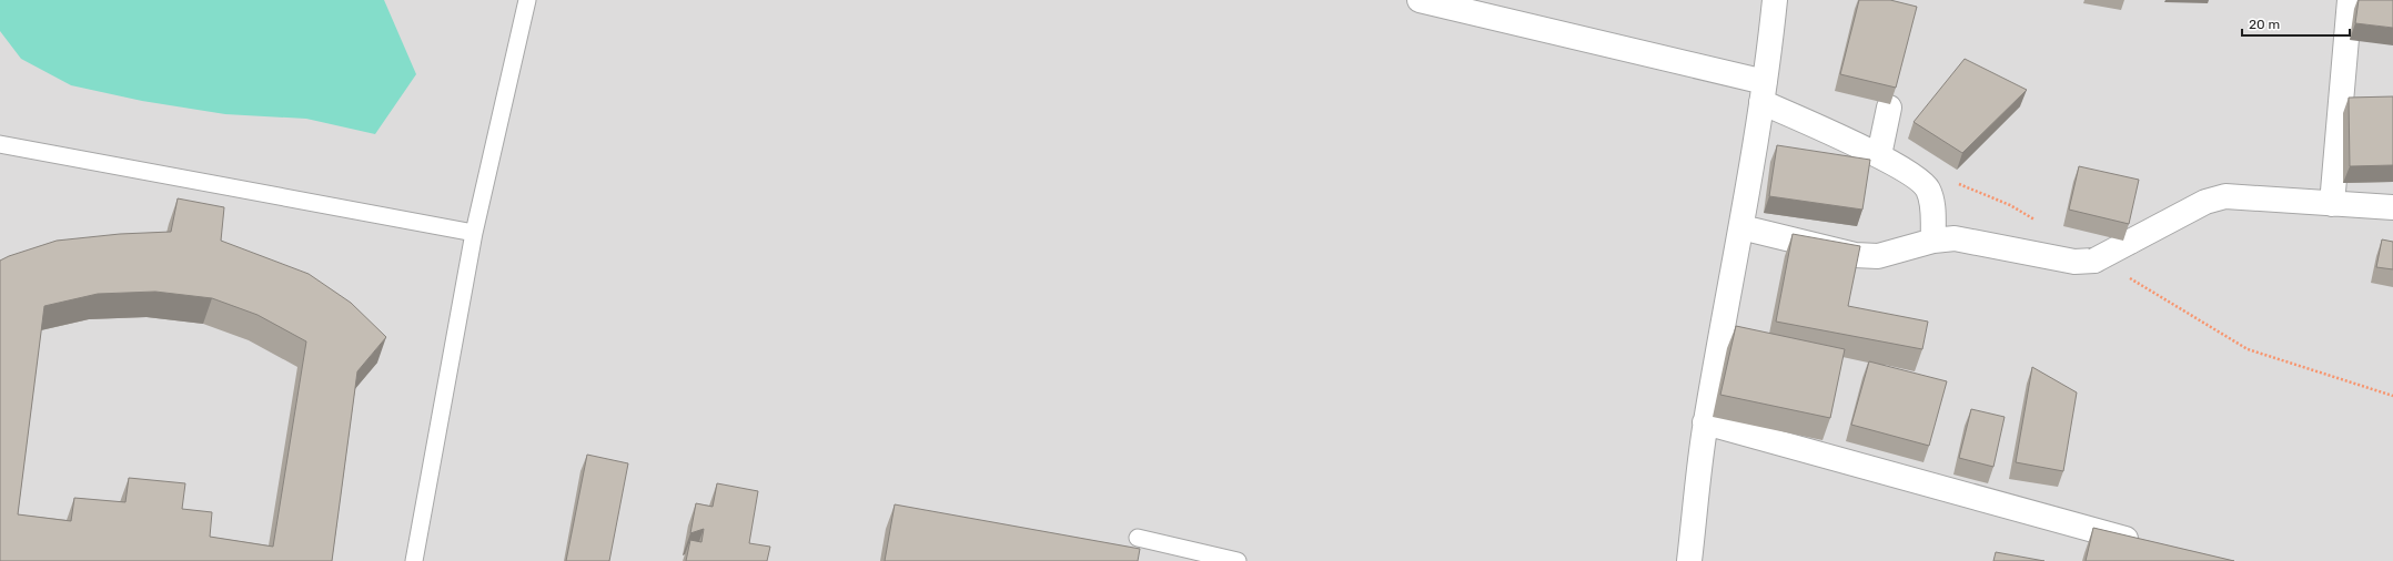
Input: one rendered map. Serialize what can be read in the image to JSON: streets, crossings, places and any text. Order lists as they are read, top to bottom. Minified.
{"scale_bar":"20 m"}
